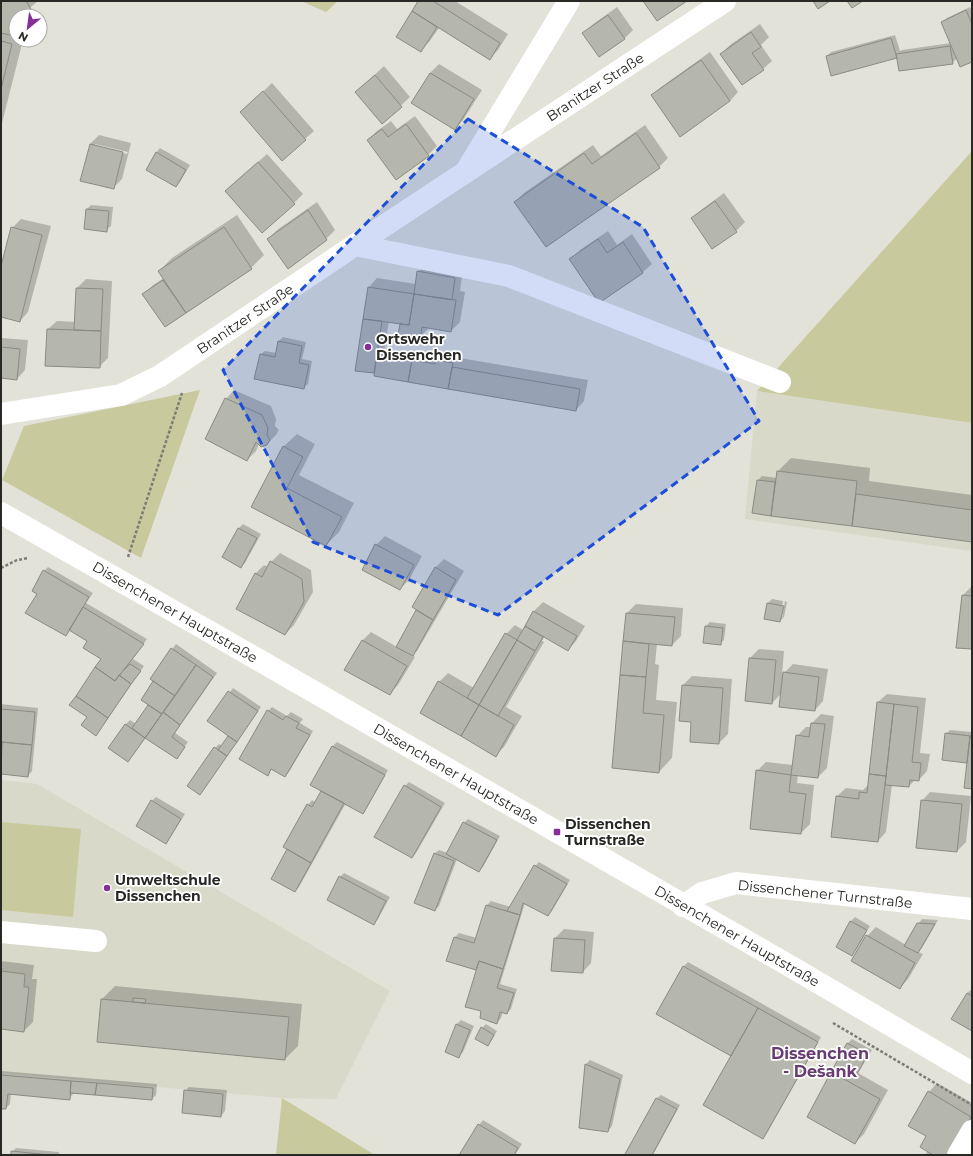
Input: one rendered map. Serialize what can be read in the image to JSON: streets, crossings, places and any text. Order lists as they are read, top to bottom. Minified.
{"streets":{"street":["Branitzer Straße","Dissenchener Hauptstraße","Dissenchener Turnstraße"]},"crossings":[["Dissenchener Hauptstraße","Dissenchener Turnstraße"]],"districts":["Dissenchen - Dešank"],"places":{"other":["Ortswehr Dissenchen","Umweltschule Dissenchen"],"transit":["Dissenchen Turnstraße"]},"north":"bottom left"}
